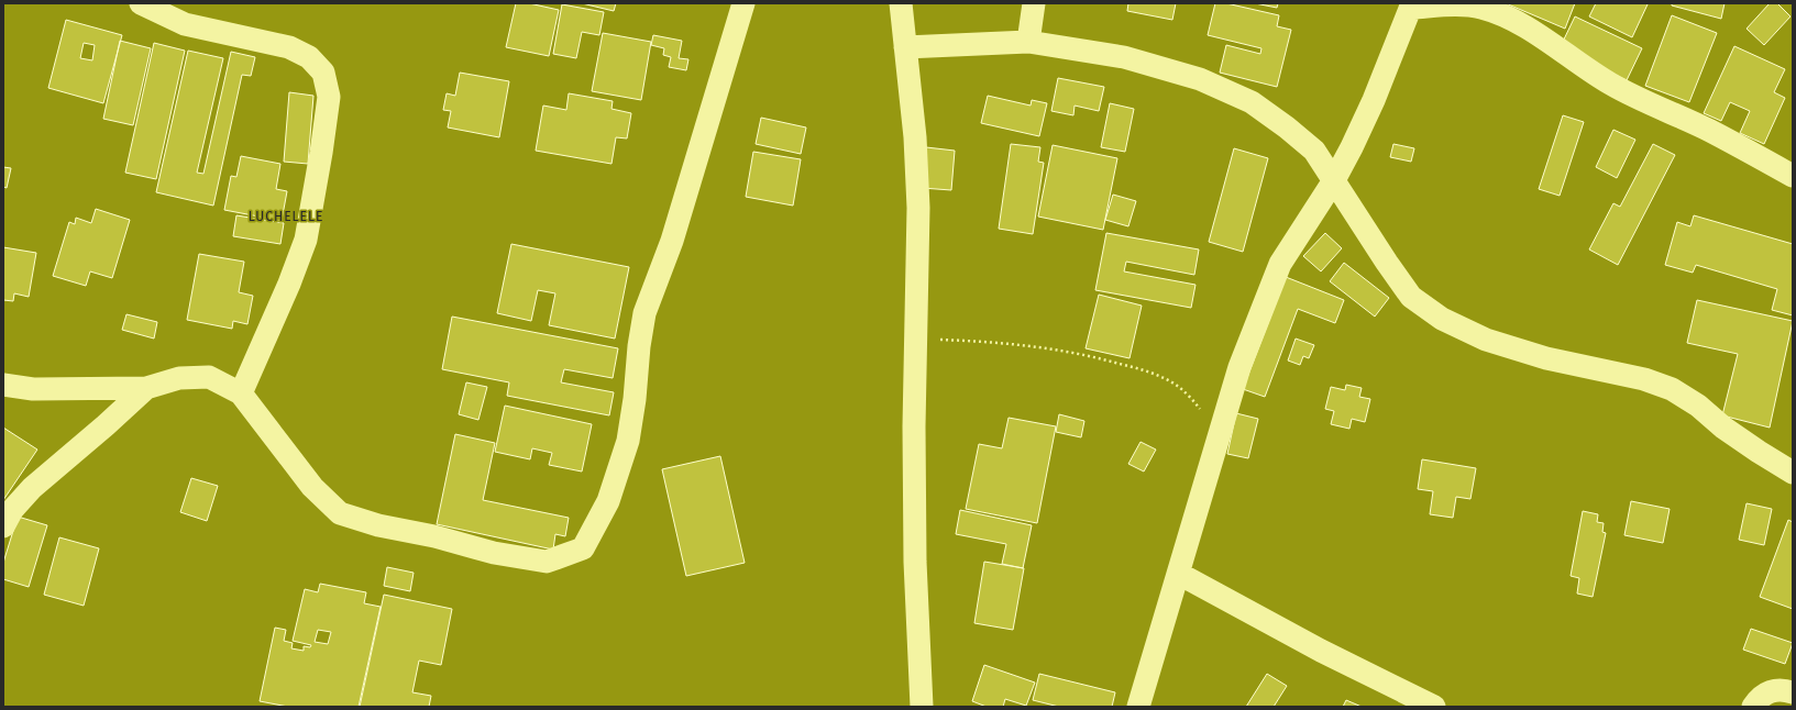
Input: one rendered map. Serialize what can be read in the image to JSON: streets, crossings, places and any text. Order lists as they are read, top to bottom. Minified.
{"districts":["LUCHELELE"]}
